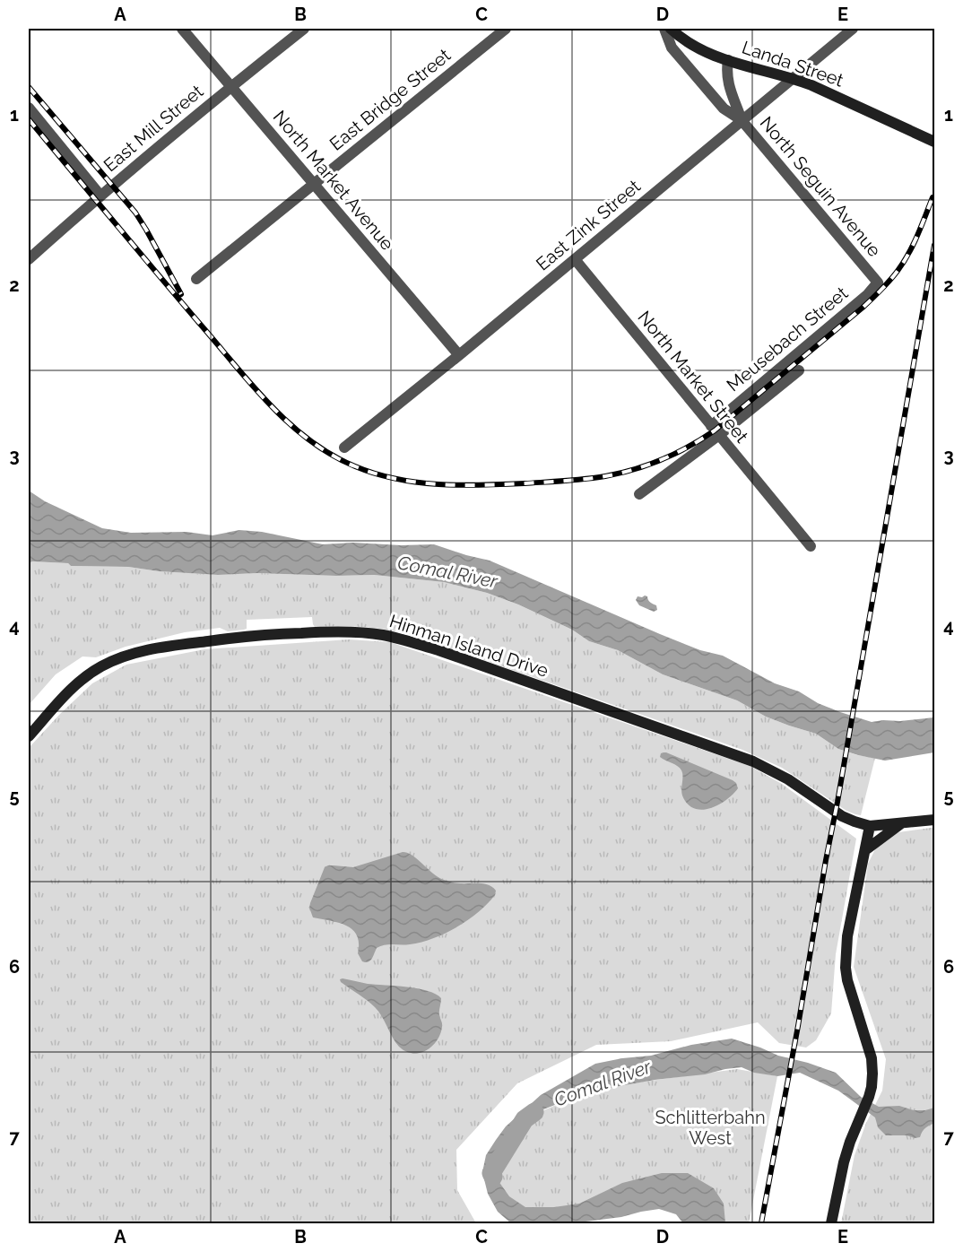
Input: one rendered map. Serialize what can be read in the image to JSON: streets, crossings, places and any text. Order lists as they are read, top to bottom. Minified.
{"streets":{"street":["Landa Street","East Bridge Street","East Mill Street","North Market Avenue","North Seguin Avenue","East Zink Street","Meusebach Street","North Market Street","Hinman Island Drive"]},"crossings":[["Landa Street","North Seguin Avenue"],["Landa Street","East Zink Street"],["East Bridge Street","North Market Avenue"],["East Mill Street","North Market Avenue"],["North Market Avenue","East Zink Street"],["North Seguin Avenue","East Zink Street"],["North Seguin Avenue","Meusebach Street"],["East Zink Street","North Market Street"],["Meusebach Street","North Market Street"]],"water":["Comal River"],"parks":["Schlitterbahn West"],"grid":{"columns":["A","B","C","D","E"],"rows":["1","2","3","4","5","6","7"]}}
